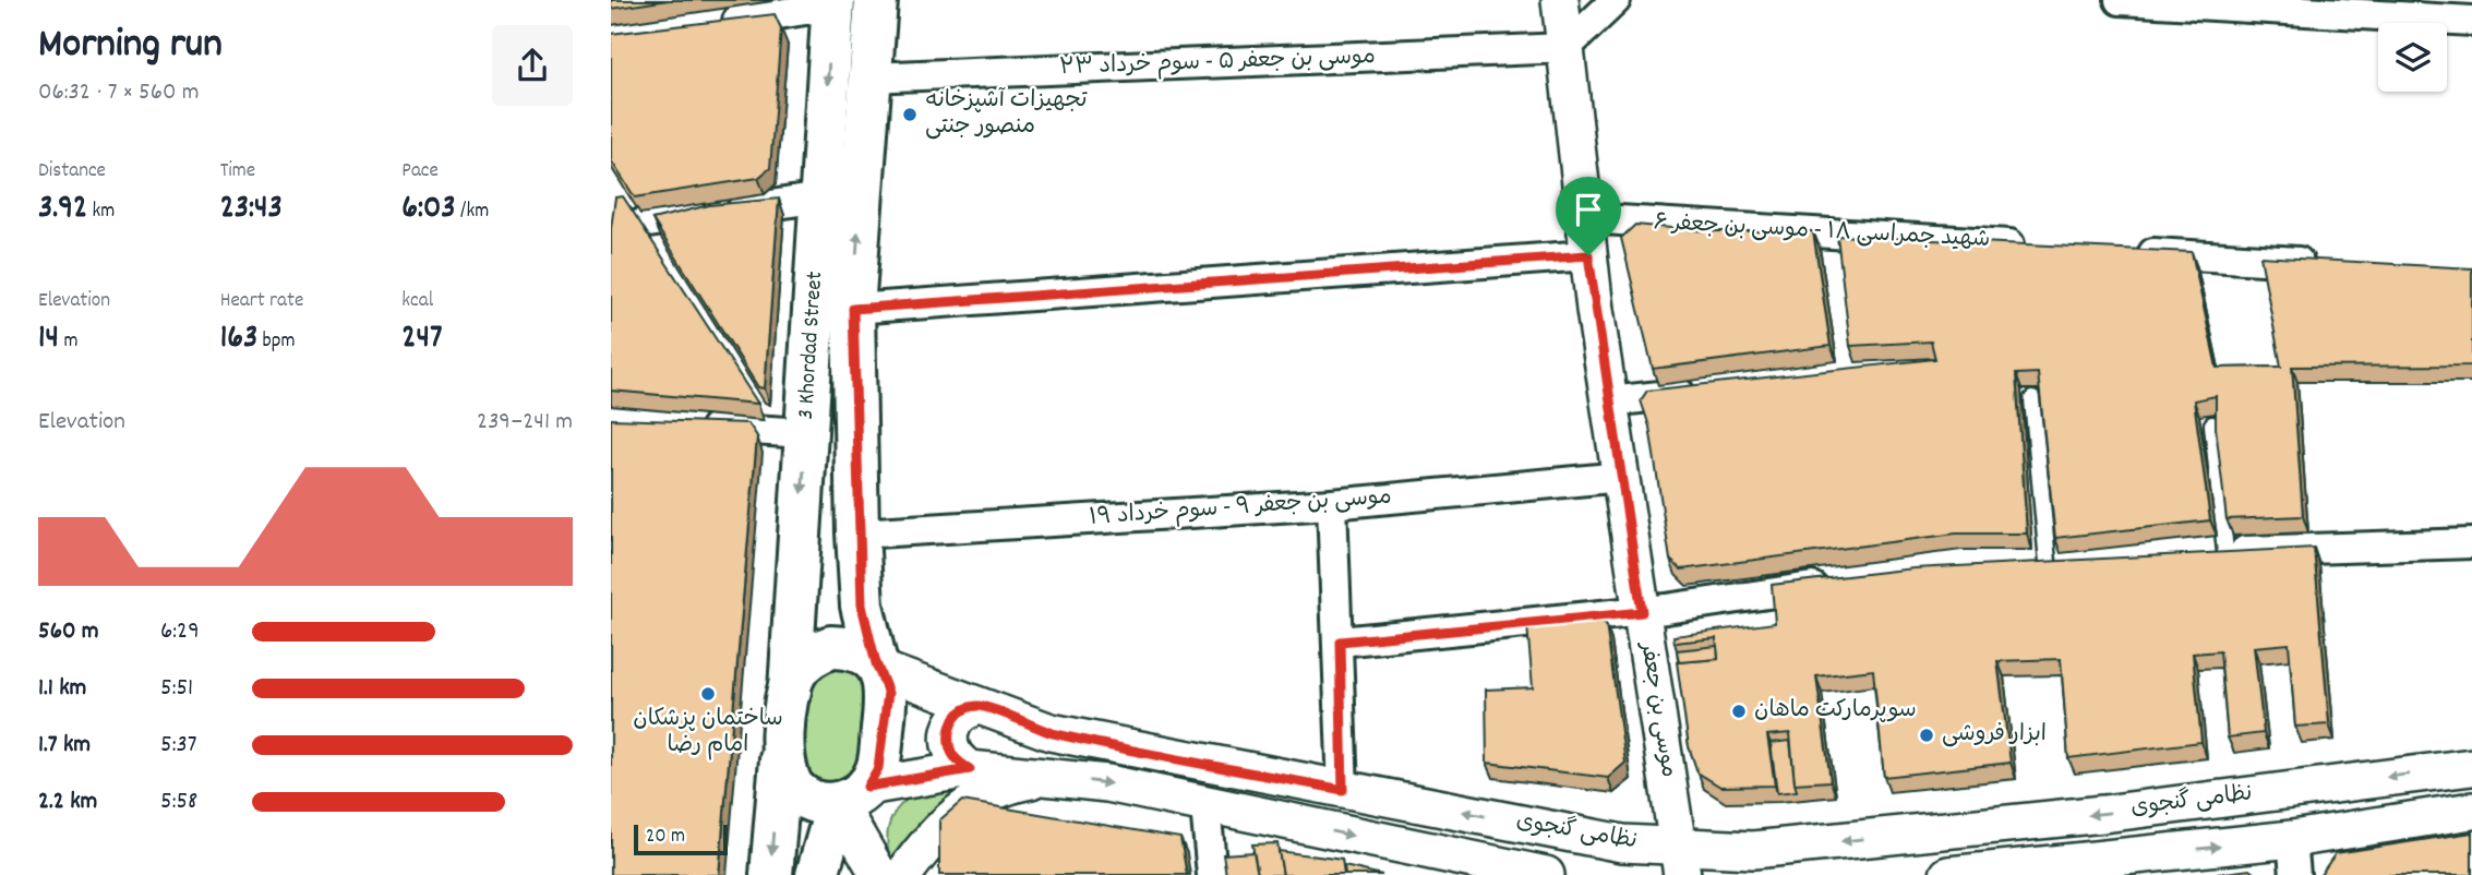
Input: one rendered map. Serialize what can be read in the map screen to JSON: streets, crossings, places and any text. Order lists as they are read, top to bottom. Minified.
{"streets":{"main road":["3 Khordad Street"],"street":["موسی بن جعفر ۵ - سوم خرداد ۲۳","شهید جمراسی ۱۸ - موسی بن جعفر ۶","موسی بن جعفر ۹ - سوم خرداد ۱۹","موسی بن جعفر","نظامی گنجوی"]},"crossings":[["موسی بن جعفر ۵ - سوم خرداد ۲۳","3 Khordad Street"],["موسی بن جعفر ۵ - سوم خرداد ۲۳","موسی بن جعفر"],["شهید جمراسی ۱۸ - موسی بن جعفر ۶","موسی بن جعفر"],["3 Khordad Street","موسی بن جعفر ۹ - سوم خرداد ۱۹"],["3 Khordad Street","نظامی گنجوی"],["موسی بن جعفر ۹ - سوم خرداد ۱۹","موسی بن جعفر"],["موسی بن جعفر","نظامی گنجوی"]],"places":["تجهیزات آشپزخانه منصور جنتی","ساختمان پزشکان امام رضا","سوپرمارکت ماهان","ابزار فروشی"],"scale_bar":"20 m","page":{"heading":["Morning run","06:32 · 7 × 560 m"],"stats":[["Distance","3.92 km"],["Time","23:43"],["Pace","6:03 /km"],["Elevation","14 m"],["Heart rate","163 bpm"],["kcal","247"]],"chart":["Elevation","239–241 m"],"list":[{"name":"560 m","note":"6:29"},{"name":"1.1 km","note":"5:51"},{"name":"1.7 km","note":"5:37"},{"name":"2.2 km","note":"5:58"}],"scale":"20 m"}}
